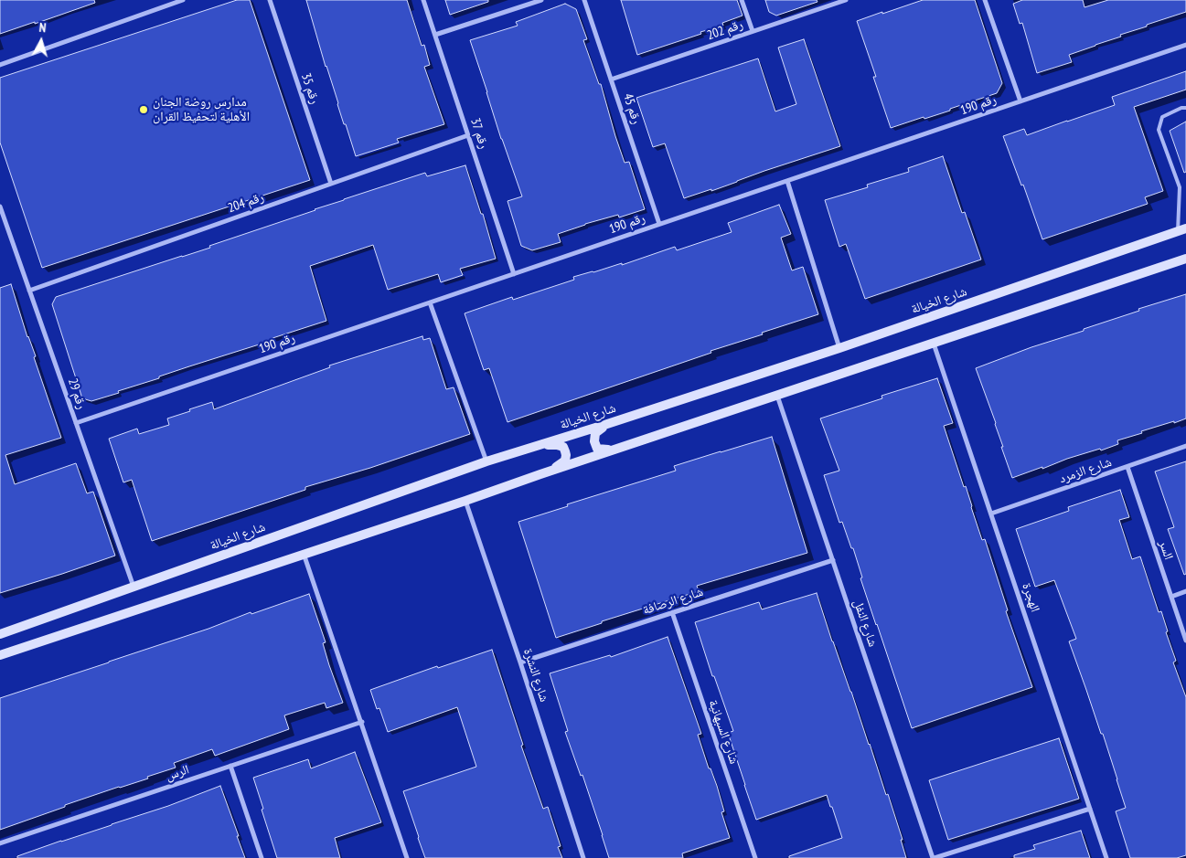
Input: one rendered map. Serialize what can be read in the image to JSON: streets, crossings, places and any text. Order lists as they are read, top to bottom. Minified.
{"streets":{"street":["رقم 202","رقم 35","رقم 190","رقم 45","رقم 37","رقم 204","شارع الخيالة","رقم 29","شارع الزمرد","السر","الهجرة","شارع الرصافة","شارع النفل","شارع النشرة","شارع السبهانية","الرس"]},"crossings":[["رقم 202","رقم 45"],["رقم 35","رقم 204"],["رقم 190","رقم 45"],["رقم 190","رقم 37"],["رقم 190","رقم 29"],["رقم 37","رقم 204"],["رقم 204","رقم 29"],["شارع الخيالة","رقم 29"],["شارع الزمرد","السر"],["شارع الزمرد","الهجرة"],["شارع الرصافة","شارع النفل"],["شارع الرصافة","شارع النشرة"],["شارع الرصافة","شارع السبهانية"]],"places":["مدارس روضة الجنان الأهلية لتحفيظ القران"],"north":"top"}
